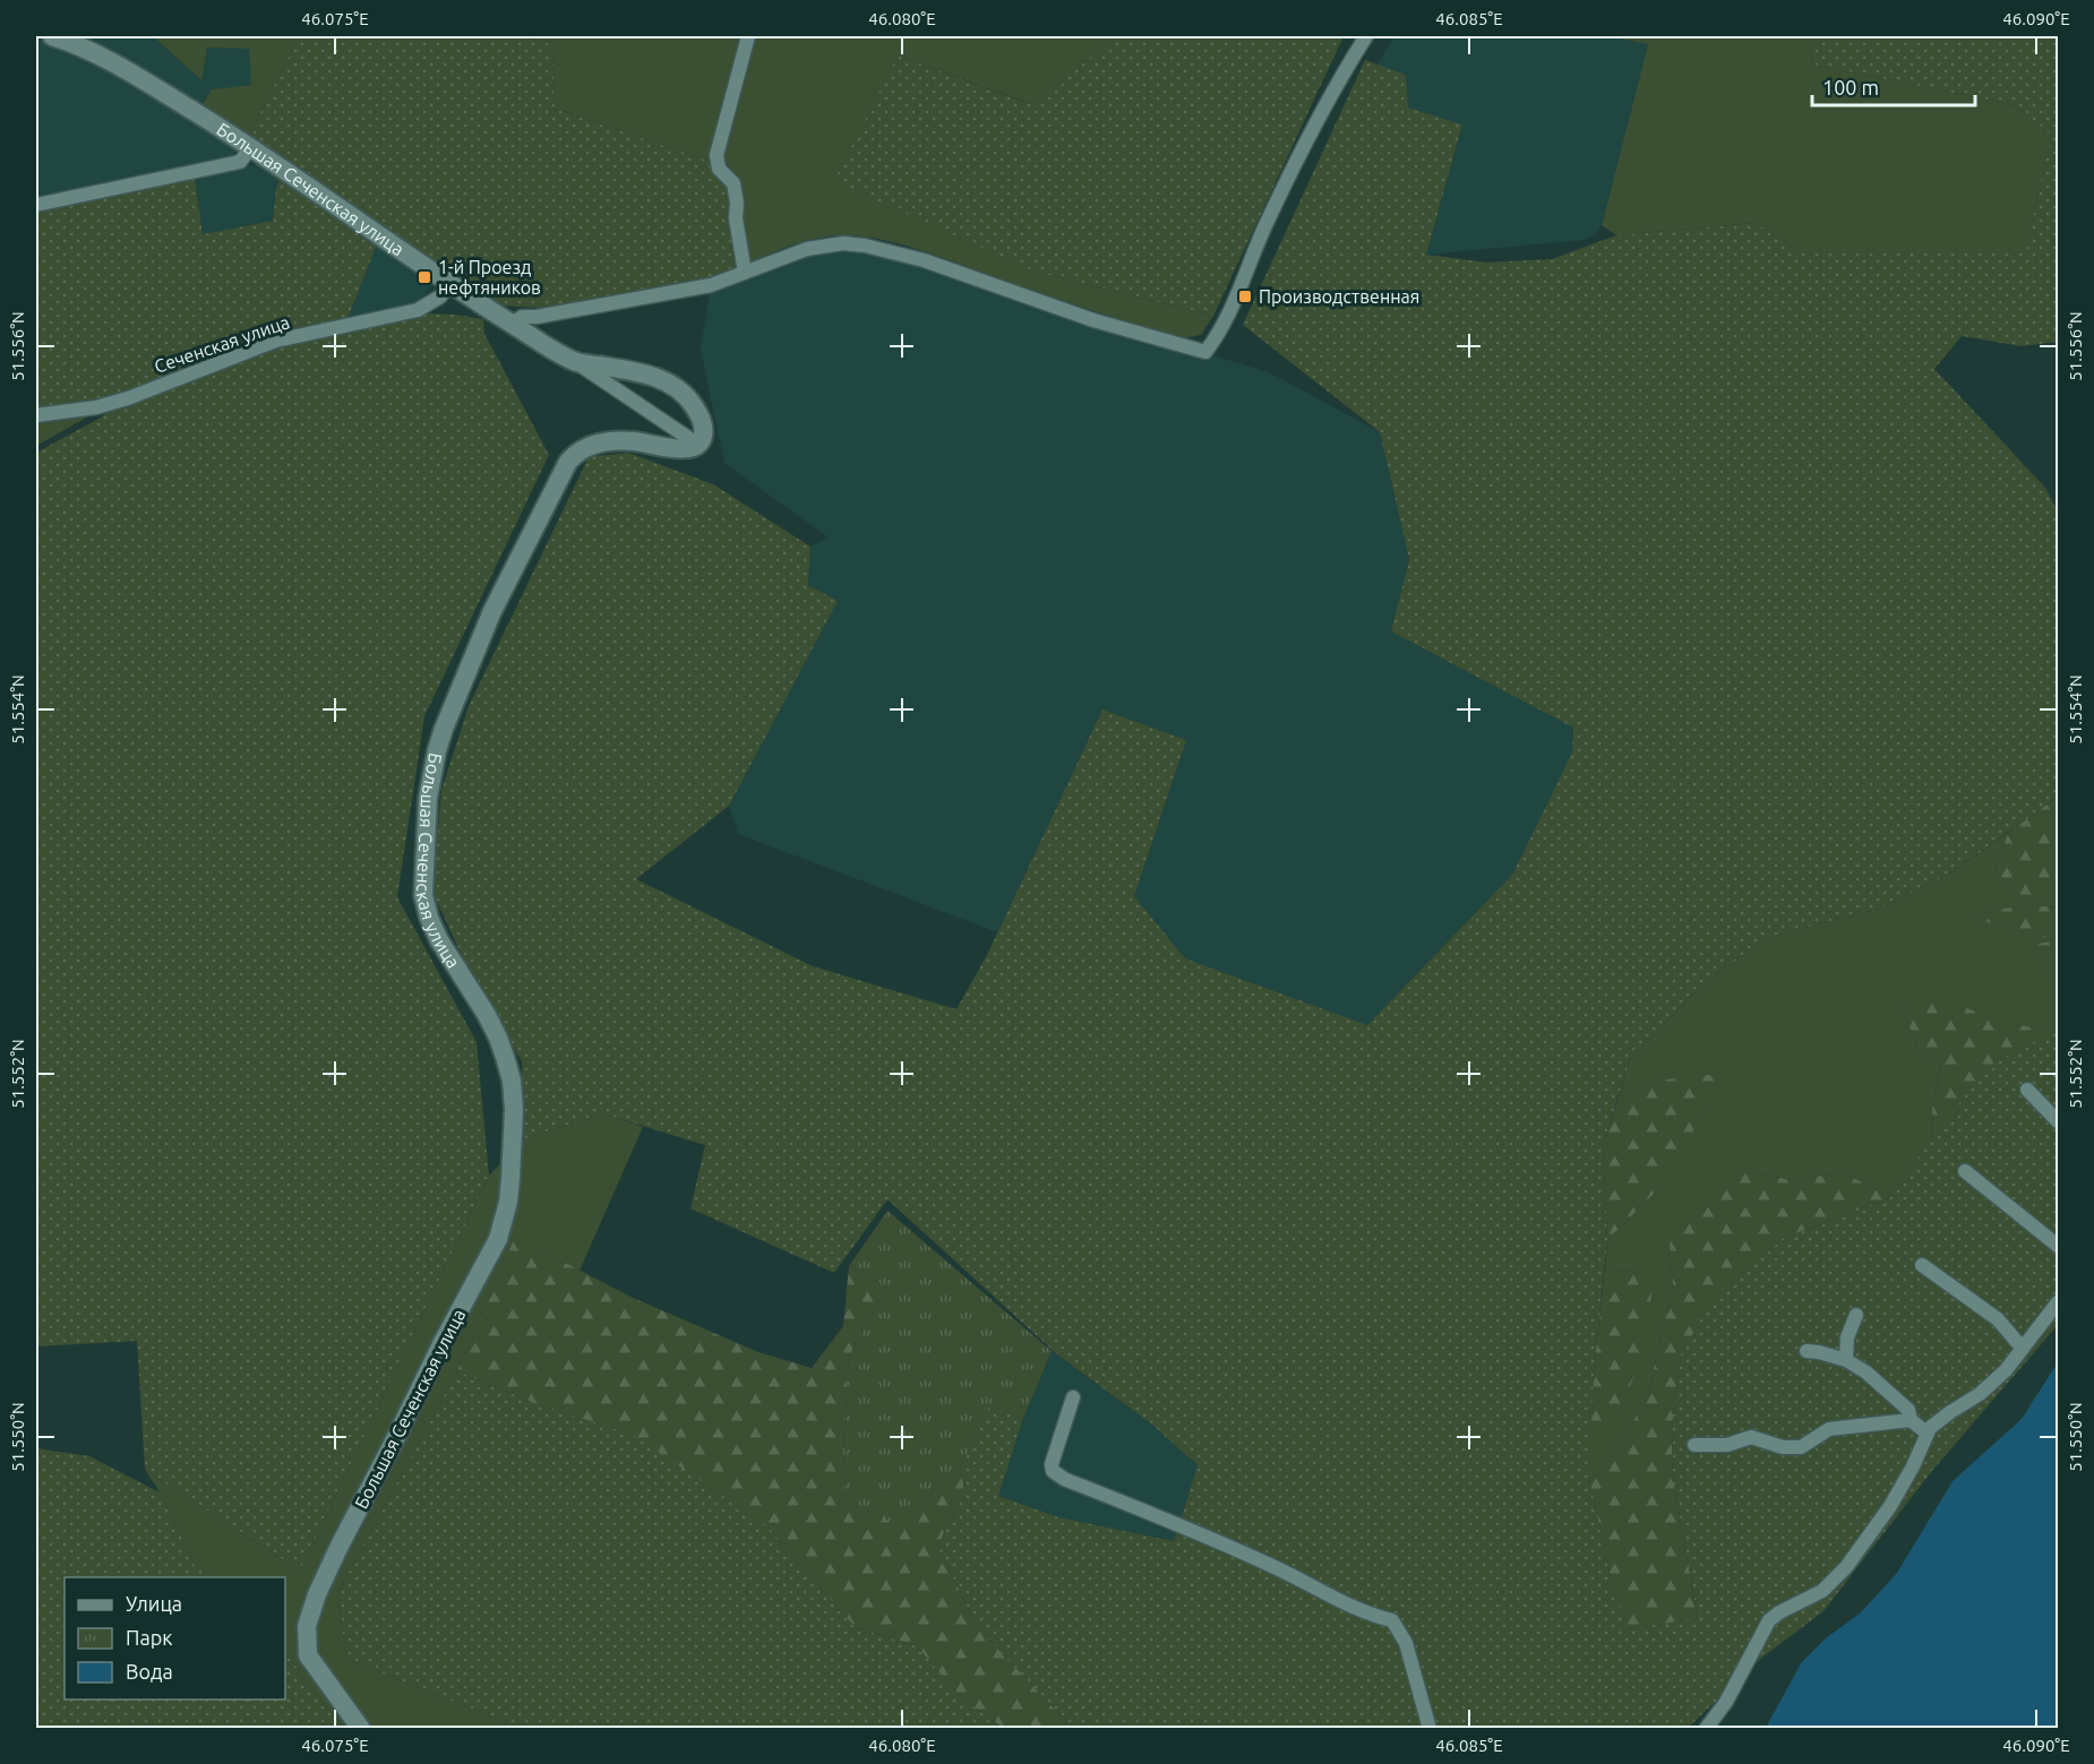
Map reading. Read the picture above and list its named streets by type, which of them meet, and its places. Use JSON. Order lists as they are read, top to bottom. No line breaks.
{"streets":{"street":["Большая Сеченская улица","Сеченская улица"]},"crossings":[["Большая Сеченская улица","Сеченская улица"]],"places":{"transit":["1-й Проезд нефтяников","Производственная"]},"legend":["Улица","Парк","Вода"],"scale_bar":"100 m","coordinates":["46.075°E","46.080°E","46.085°E","46.090°E","51.556°N","51.554°N","51.552°N","51.550°N"]}
